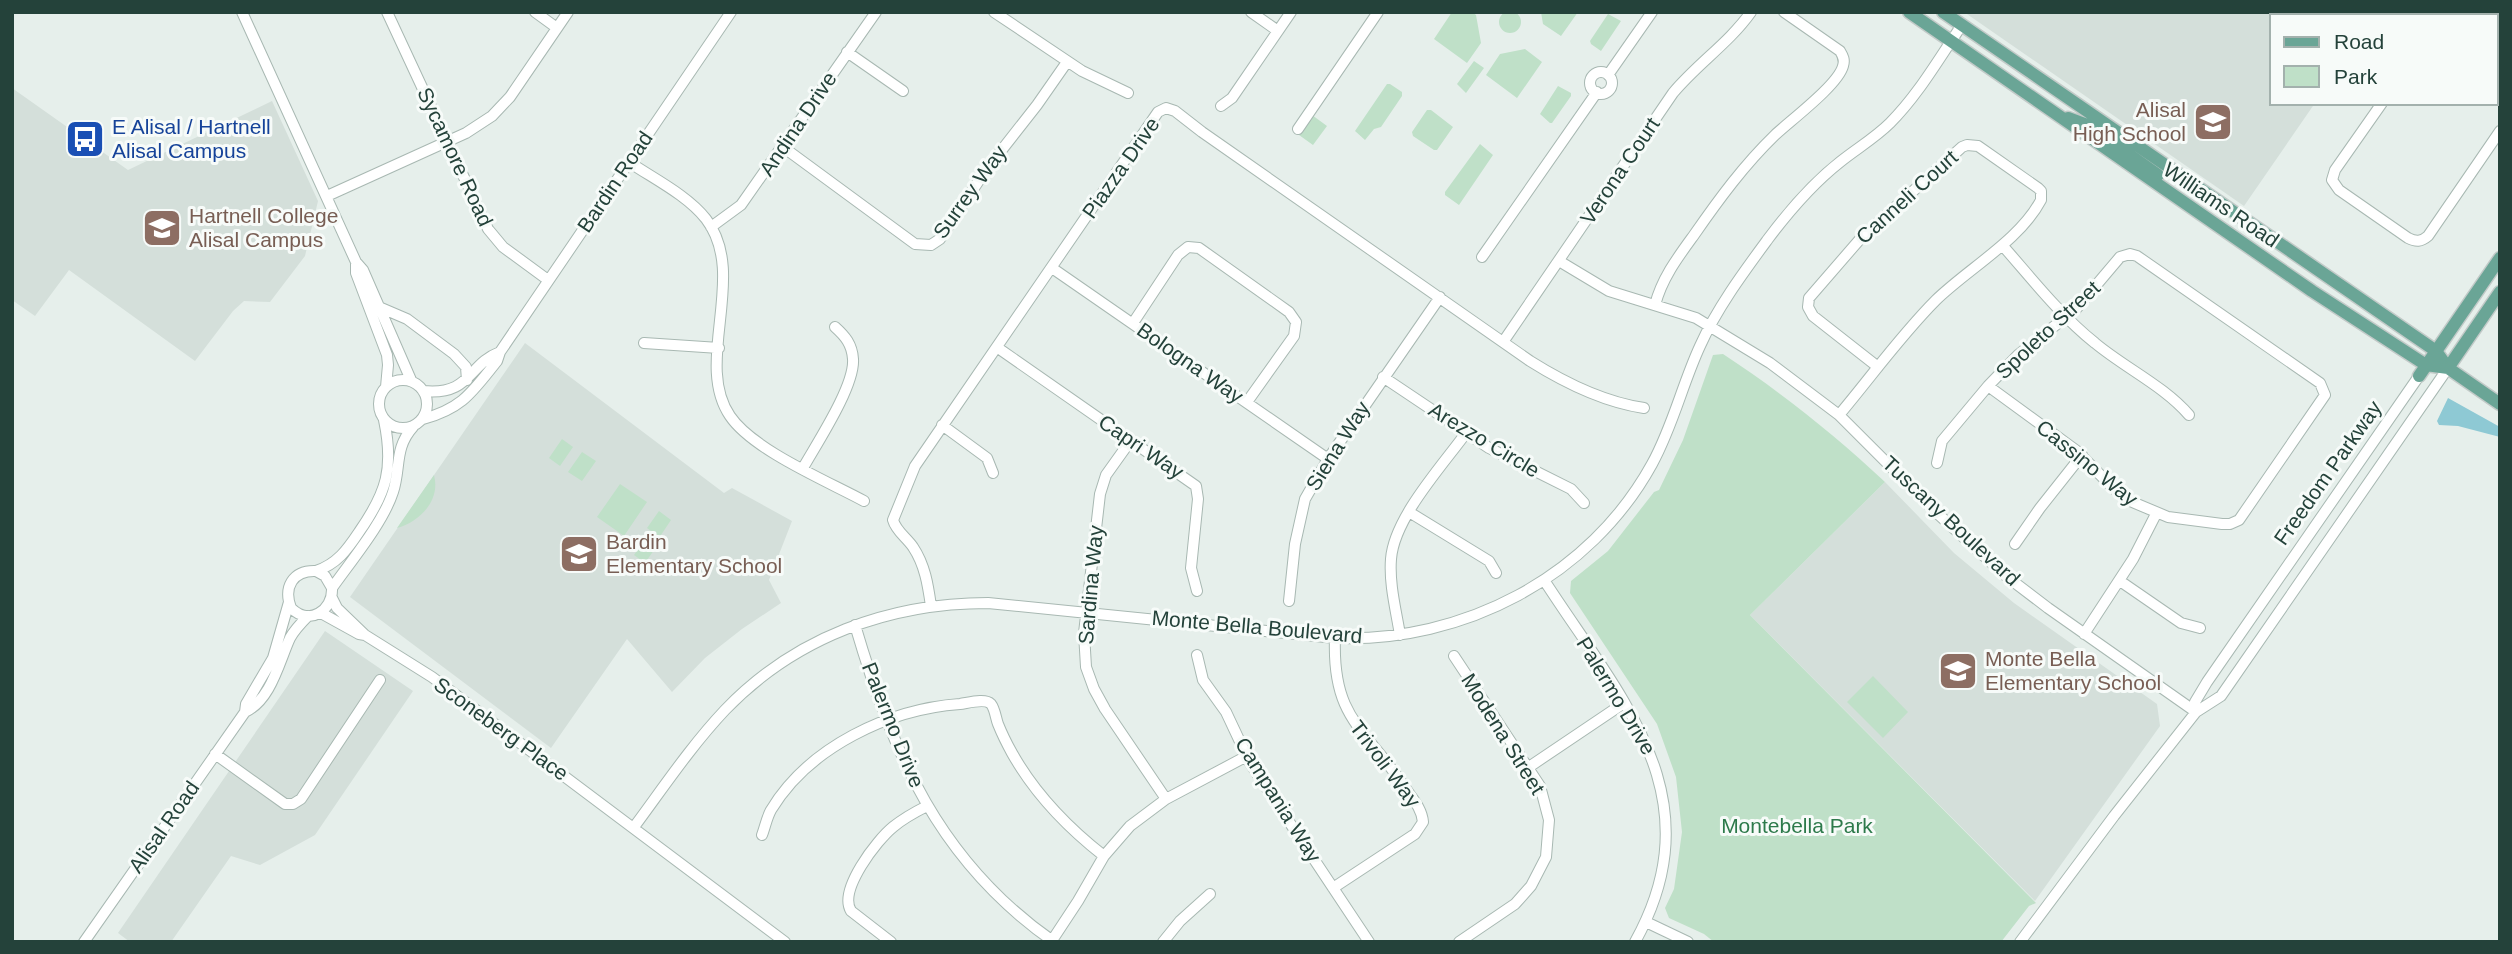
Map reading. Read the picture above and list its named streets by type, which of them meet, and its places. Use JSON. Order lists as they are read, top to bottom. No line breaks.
{"streets":{"main road":["Williams Road","Freedom Parkway"],"street":["Andina Drive","Sycamore Road","Piazza Drive","Verona Court","Bardin Road","Surrey Way","Canneli Court","Spoleto Street","Bologna Way","Arezzo Circle","Siena Way","Capri Way","Cassino Way","Tuscany Boulevard","Sardina Way","Monte Bella Boulevard","Palermo Drive","Sconeberg Place","Modena Street","Trivoli Way","Campania Way","Alisal Road"]},"crossings":[["Andina Drive","Surrey Way"],["Sycamore Road","Bardin Road"],["Piazza Drive","Verona Court"],["Piazza Drive","Bologna Way"],["Piazza Drive","Siena Way"],["Piazza Drive","Capri Way"],["Piazza Drive","Monte Bella Boulevard"],["Verona Court","Tuscany Boulevard"],["Bardin Road","Alisal Road"],["Canneli Court","Tuscany Boulevard"],["Williams Road","Freedom Parkway"],["Williams Road","Monte Bella Boulevard"],["Spoleto Street","Cassino Way"],["Bologna Way","Siena Way"],["Arezzo Circle","Siena Way"],["Capri Way","Sardina Way"],["Freedom Parkway","Tuscany Boulevard"],["Tuscany Boulevard","Monte Bella Boulevard"],["Sardina Way","Monte Bella Boulevard"],["Monte Bella Boulevard","Palermo Drive"],["Monte Bella Boulevard","Sconeberg Place"],["Monte Bella Boulevard","Trivoli Way"],["Sconeberg Place","Alisal Road"],["Trivoli Way","Campania Way"]],"parks":["Montebella Park"],"places":{"school or university":["Alisal High School","Hartnell College Alisal Campus","Bardin Elementary School","Monte Bella Elementary School"],"bus stop":["E Alisal / Hartnell Alisal Campus"]},"legend":["Road","Park"]}
